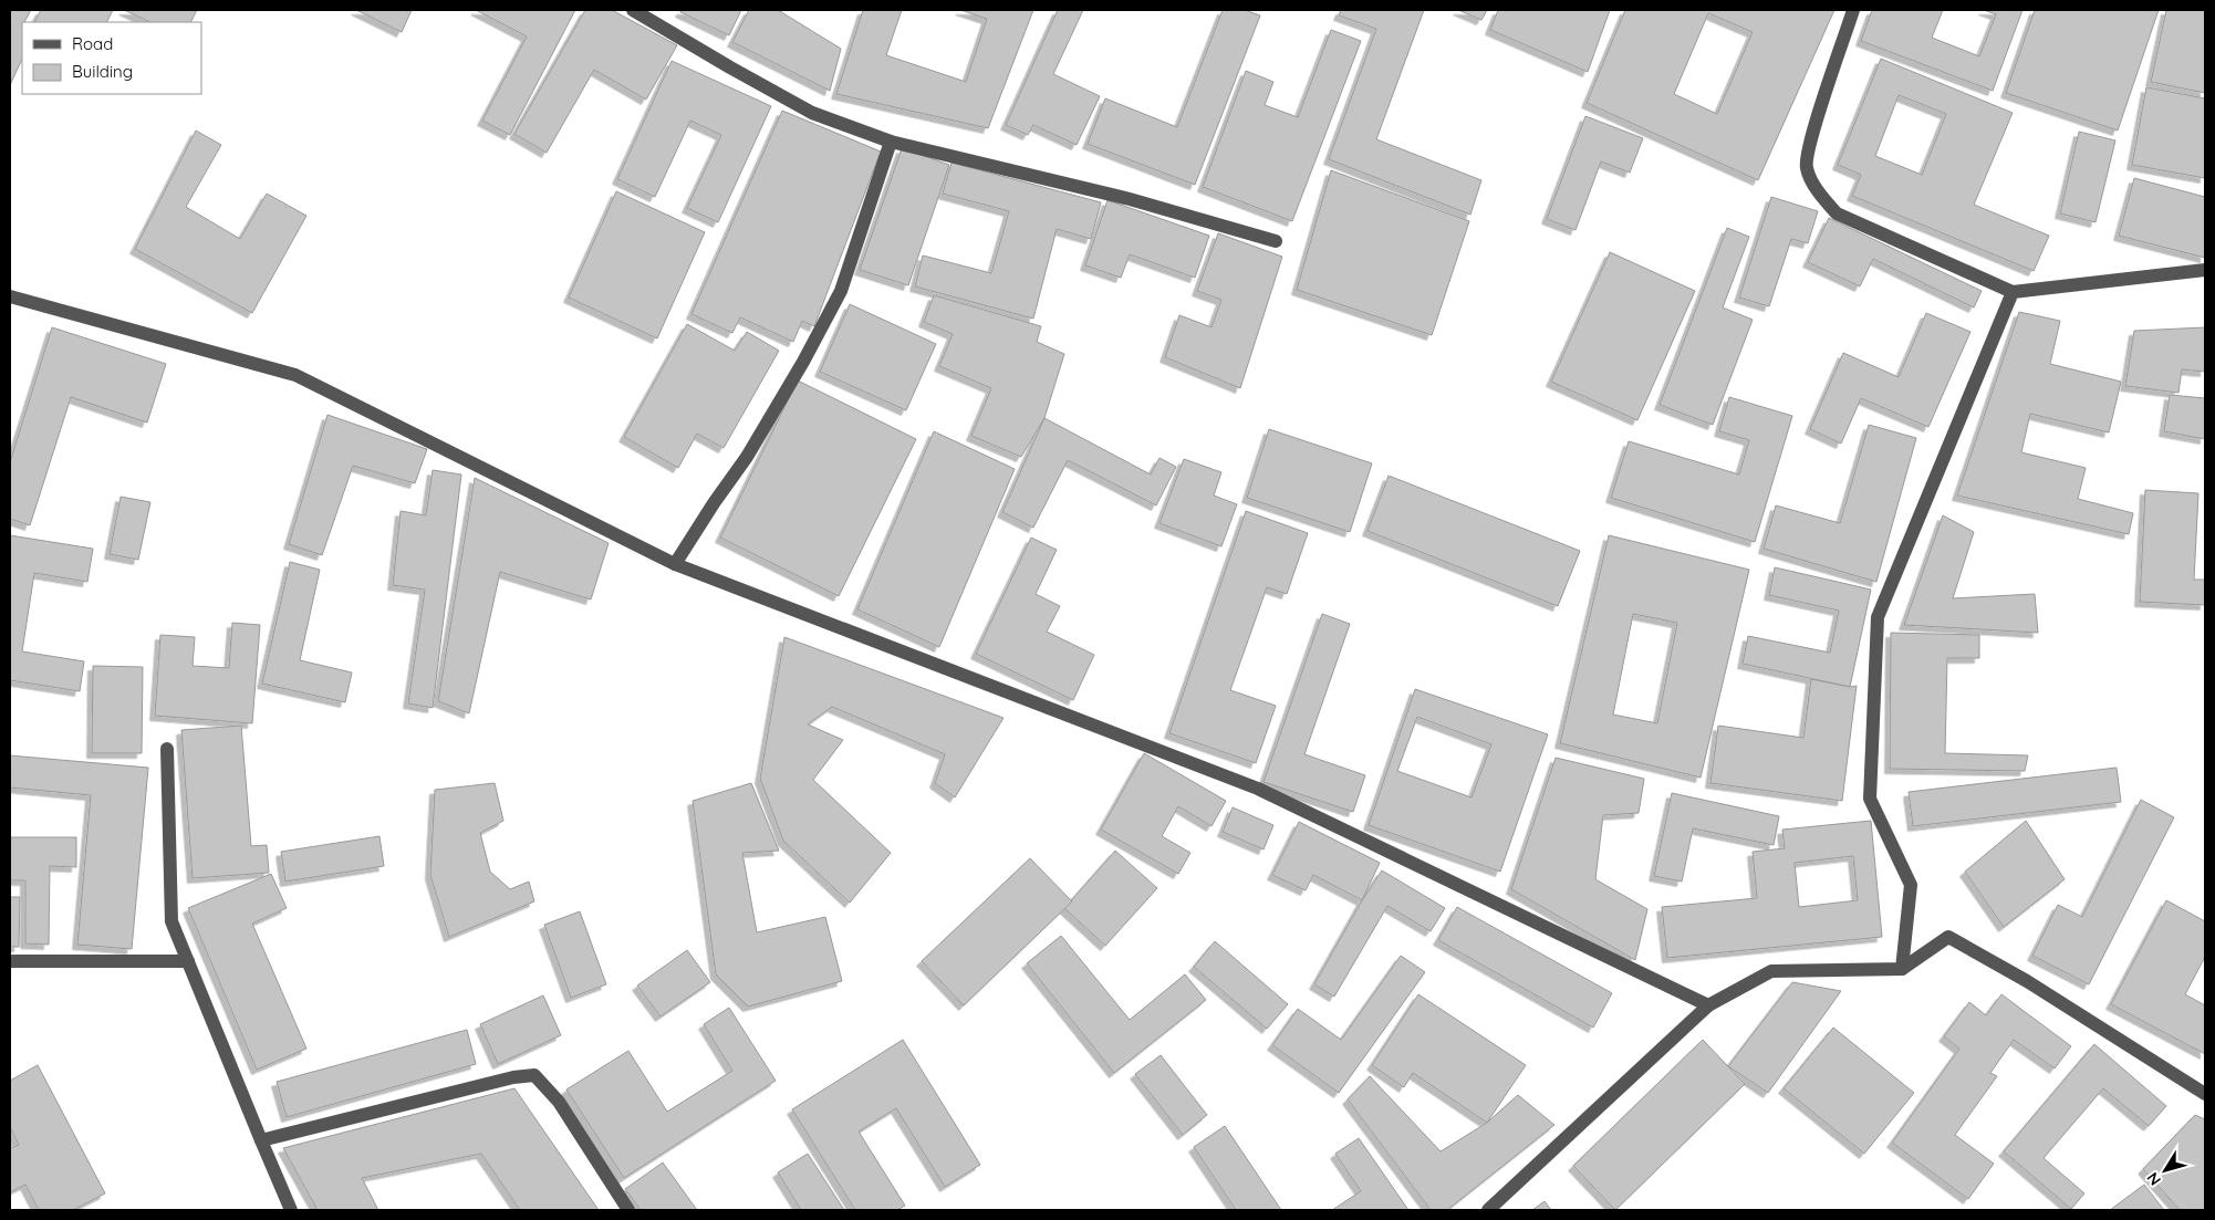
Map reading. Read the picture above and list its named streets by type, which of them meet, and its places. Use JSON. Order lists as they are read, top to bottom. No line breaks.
{"legend":["Road","Building"],"north":"bottom left"}
